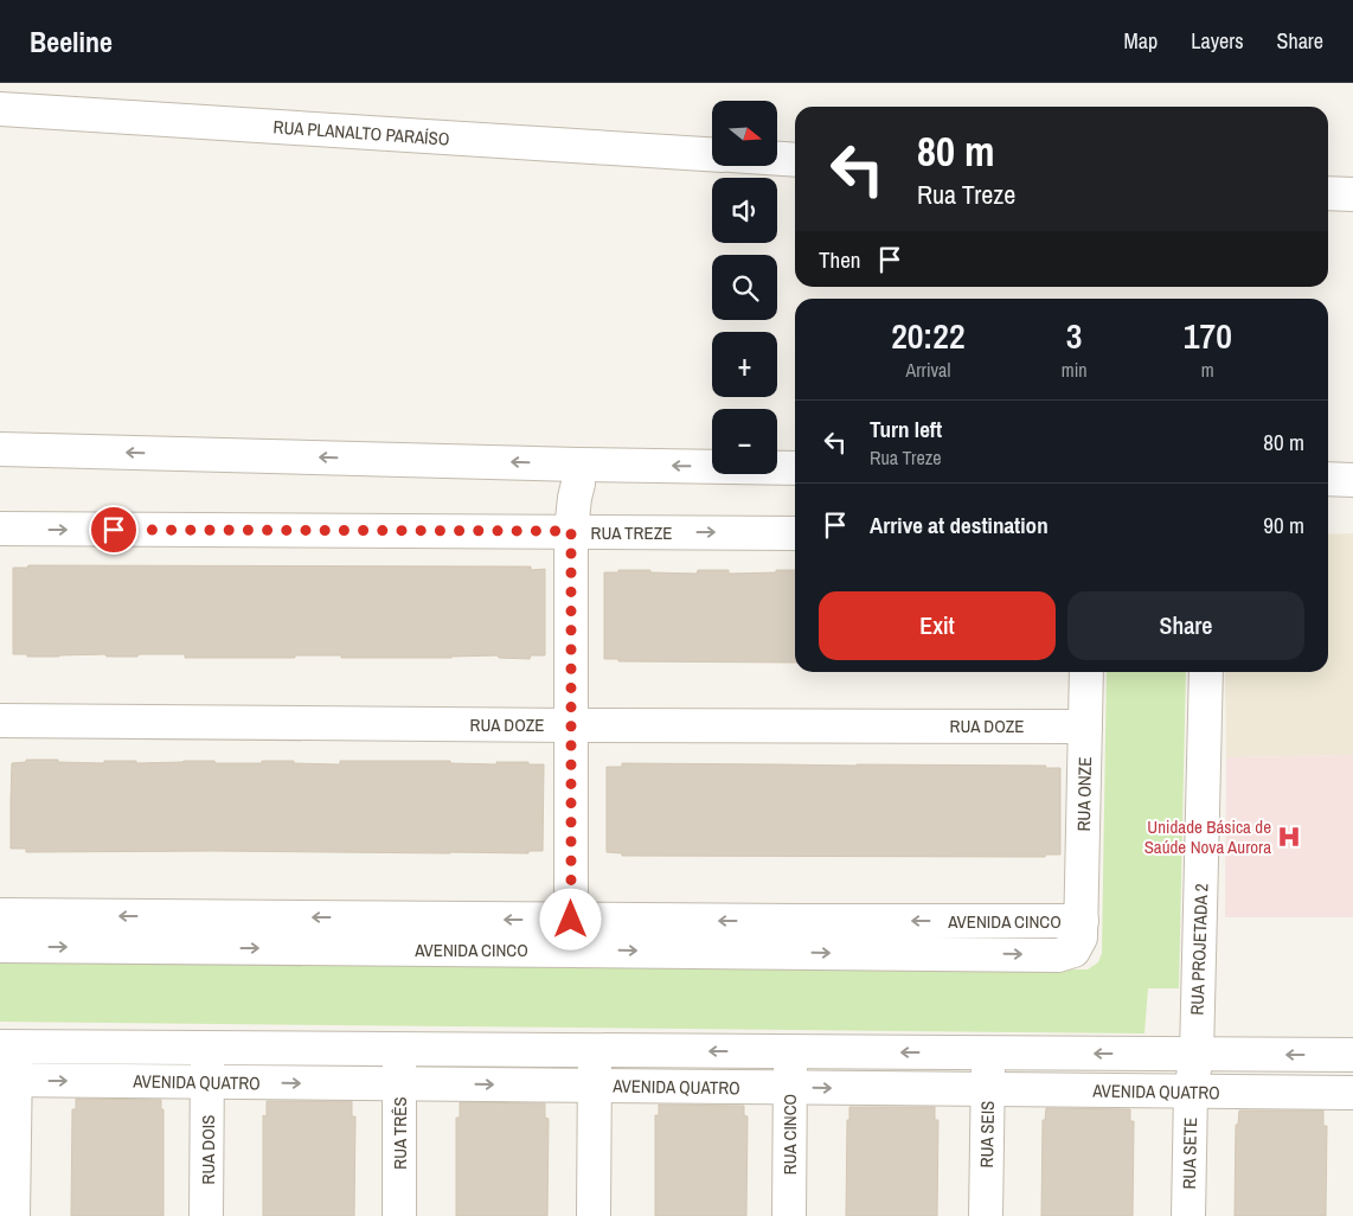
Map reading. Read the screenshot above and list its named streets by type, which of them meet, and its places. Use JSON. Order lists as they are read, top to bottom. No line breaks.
{"streets":{"street":["RUA PLANALTO PARAÍSO","RUA TREZE","RUA DOZE","RUA ONZE","AVENIDA CINCO","RUA PROJETADA 2","AVENIDA QUATRO","RUA TRÊS","RUA CINCO","RUA SEIS","RUA DOIS","RUA SETE"]},"crossings":[["RUA DOZE","RUA ONZE"],["RUA ONZE","AVENIDA CINCO"],["RUA PROJETADA 2","AVENIDA QUATRO"],["RUA PROJETADA 2","RUA SETE"],["AVENIDA QUATRO","RUA TRÊS"],["AVENIDA QUATRO","RUA CINCO"],["AVENIDA QUATRO","RUA SEIS"],["AVENIDA QUATRO","RUA DOIS"],["AVENIDA QUATRO","RUA SETE"]],"places":{"hospital":["Unidade Básica de Saúde Nova Aurora"]},"north":"right","page":{"header":"Beeline","nav":["Map","Layers","Share"],"map_buttons":["+","−"],"turn":["80 m","Rua Treze"],"then":"Then","eta":["20:22","Arrival","3","min","170","m"],"list":[{"name":"Turn left","note":"Rua Treze","value":"80 m"},{"name":"Arrive at destination","value":"90 m"}],"buttons":["Exit","Share"]}}
